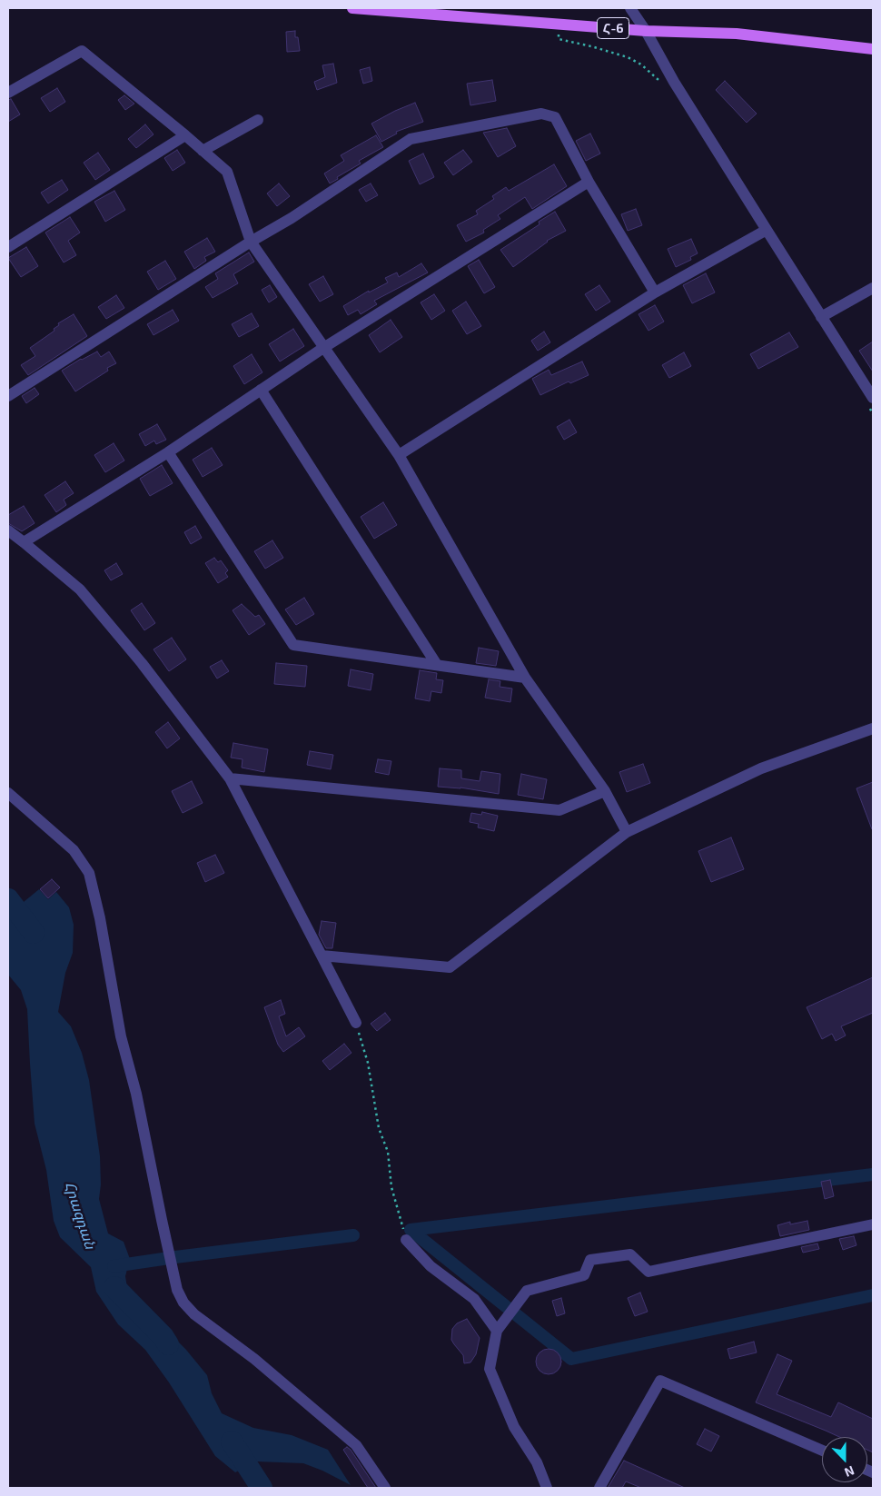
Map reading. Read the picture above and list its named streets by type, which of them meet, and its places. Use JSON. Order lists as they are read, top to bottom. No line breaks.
{"streets":{"main road":["Հ-6"]},"water":["Հրազդան"],"north":"bottom"}
